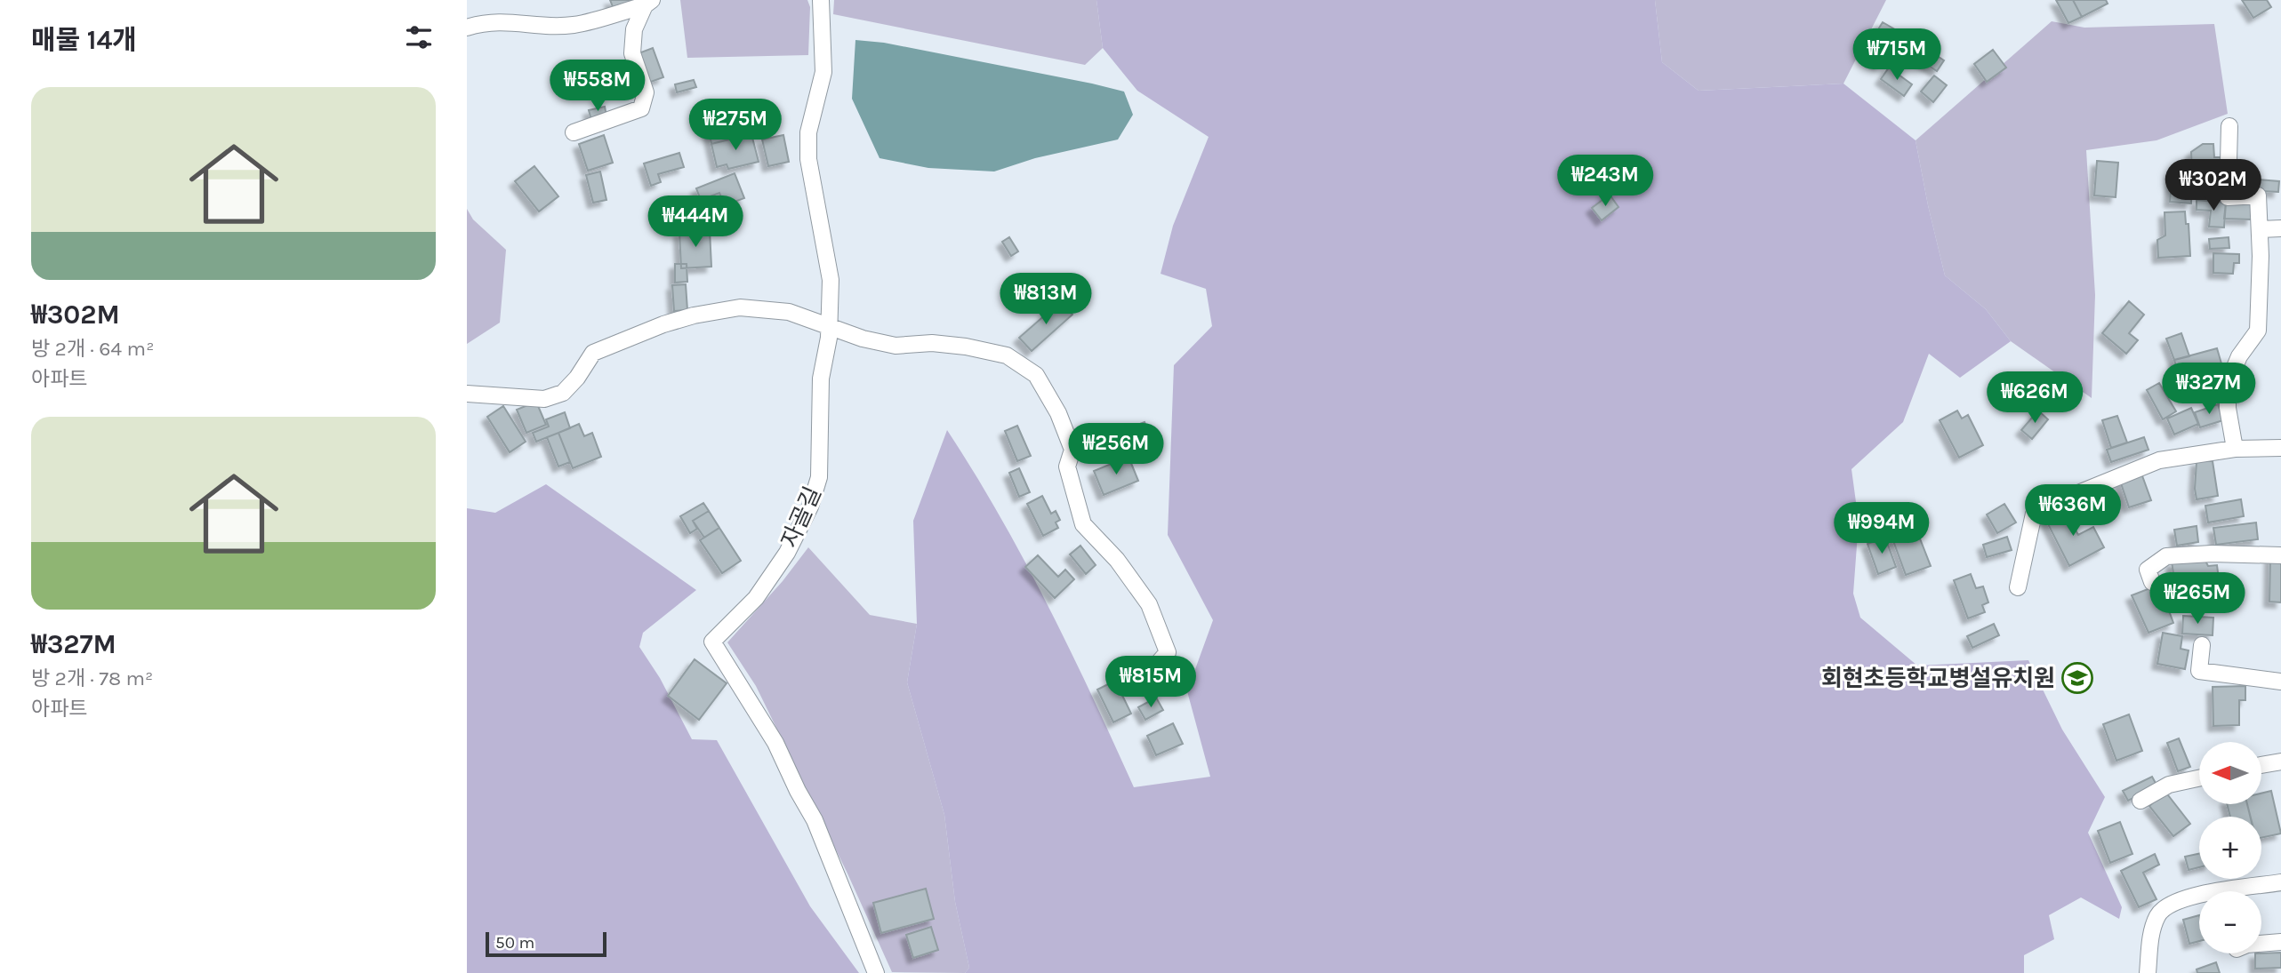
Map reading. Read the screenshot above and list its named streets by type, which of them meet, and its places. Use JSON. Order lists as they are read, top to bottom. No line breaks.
{"streets":{"street":["자골길"]},"places":{"school or university":["회현초등학교병설유치원"]},"scale_bar":"50 m","north":"left","page":{"heading":"매물 14개","price":["₩715M","₩558M","₩275M","₩243M","₩302M","₩444M","₩813M","₩327M","₩626M","₩256M","₩636M","₩994M","₩265M","₩815M"],"list":[{"name":"₩302M","note":"방 2개 · 64 m² · 아파트"},{"name":"₩327M","note":"방 2개 · 78 m² · 아파트"}],"map_buttons":["+","−"],"scale":"50 m"}}
